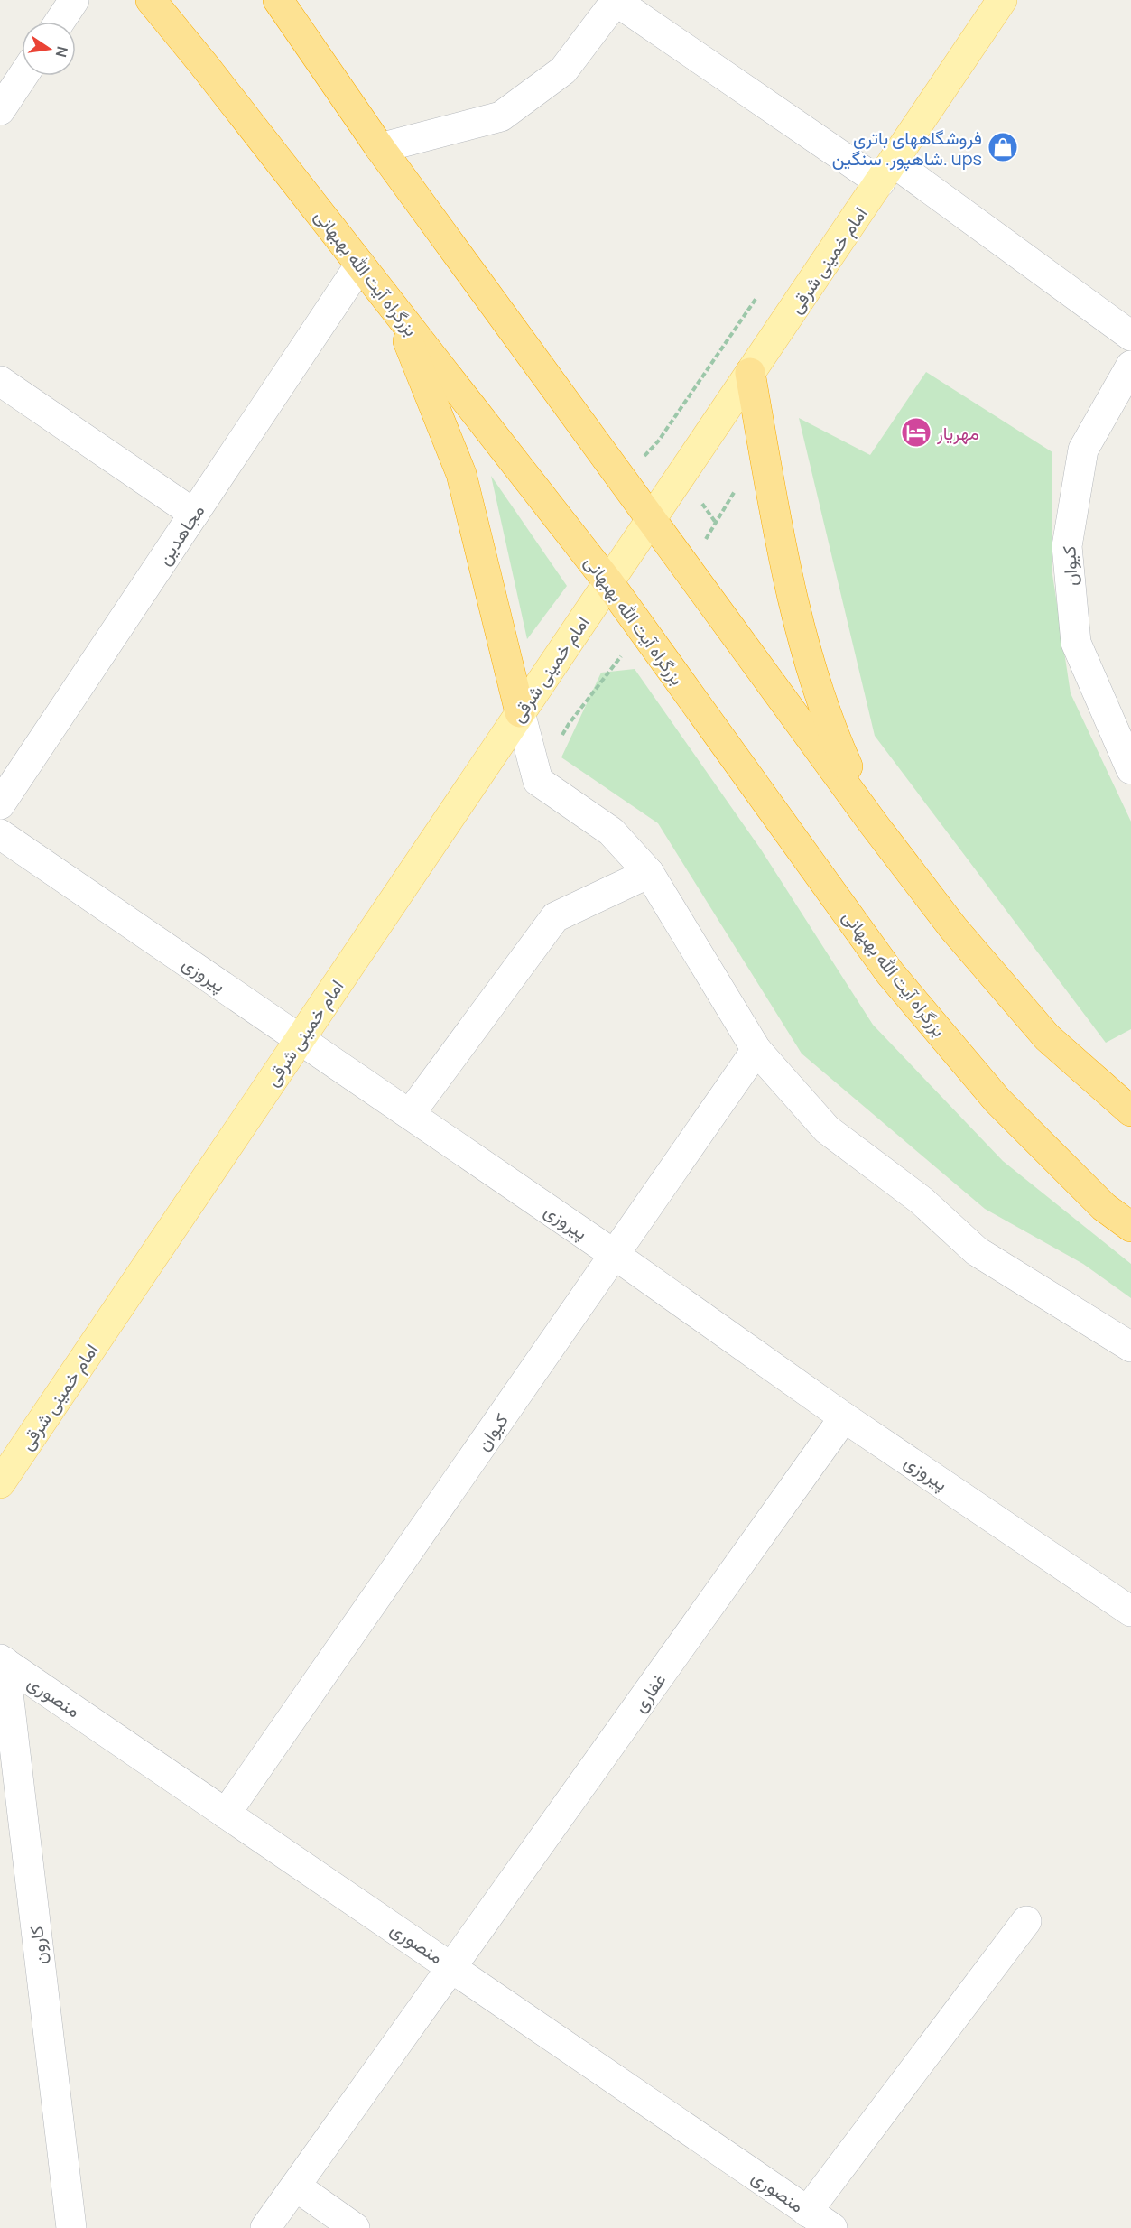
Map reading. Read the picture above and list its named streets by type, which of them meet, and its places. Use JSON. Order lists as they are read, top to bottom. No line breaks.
{"streets":{"highway":["بزرگراه آیت الله بهبهانی"],"main road":["امام خمینی شرقی"],"street":["مجاهدین","کیوان","پیروزی","غفاری","منصوری","کارون"]},"crossings":[["امام خمینی شرقی","بزرگراه آیت الله بهبهانی"],["امام خمینی شرقی","پیروزی"],["بزرگراه آیت الله بهبهانی","مجاهدین"],["کیوان","پیروزی"],["کیوان","منصوری"],["پیروزی","غفاری"],["غفاری","منصوری"],["منصوری","کارون"]],"places":{"shop":["فروشگاههای باتری شاهپور. سنگین. ups"],"hotel":["مهریار"]},"north":"right"}
